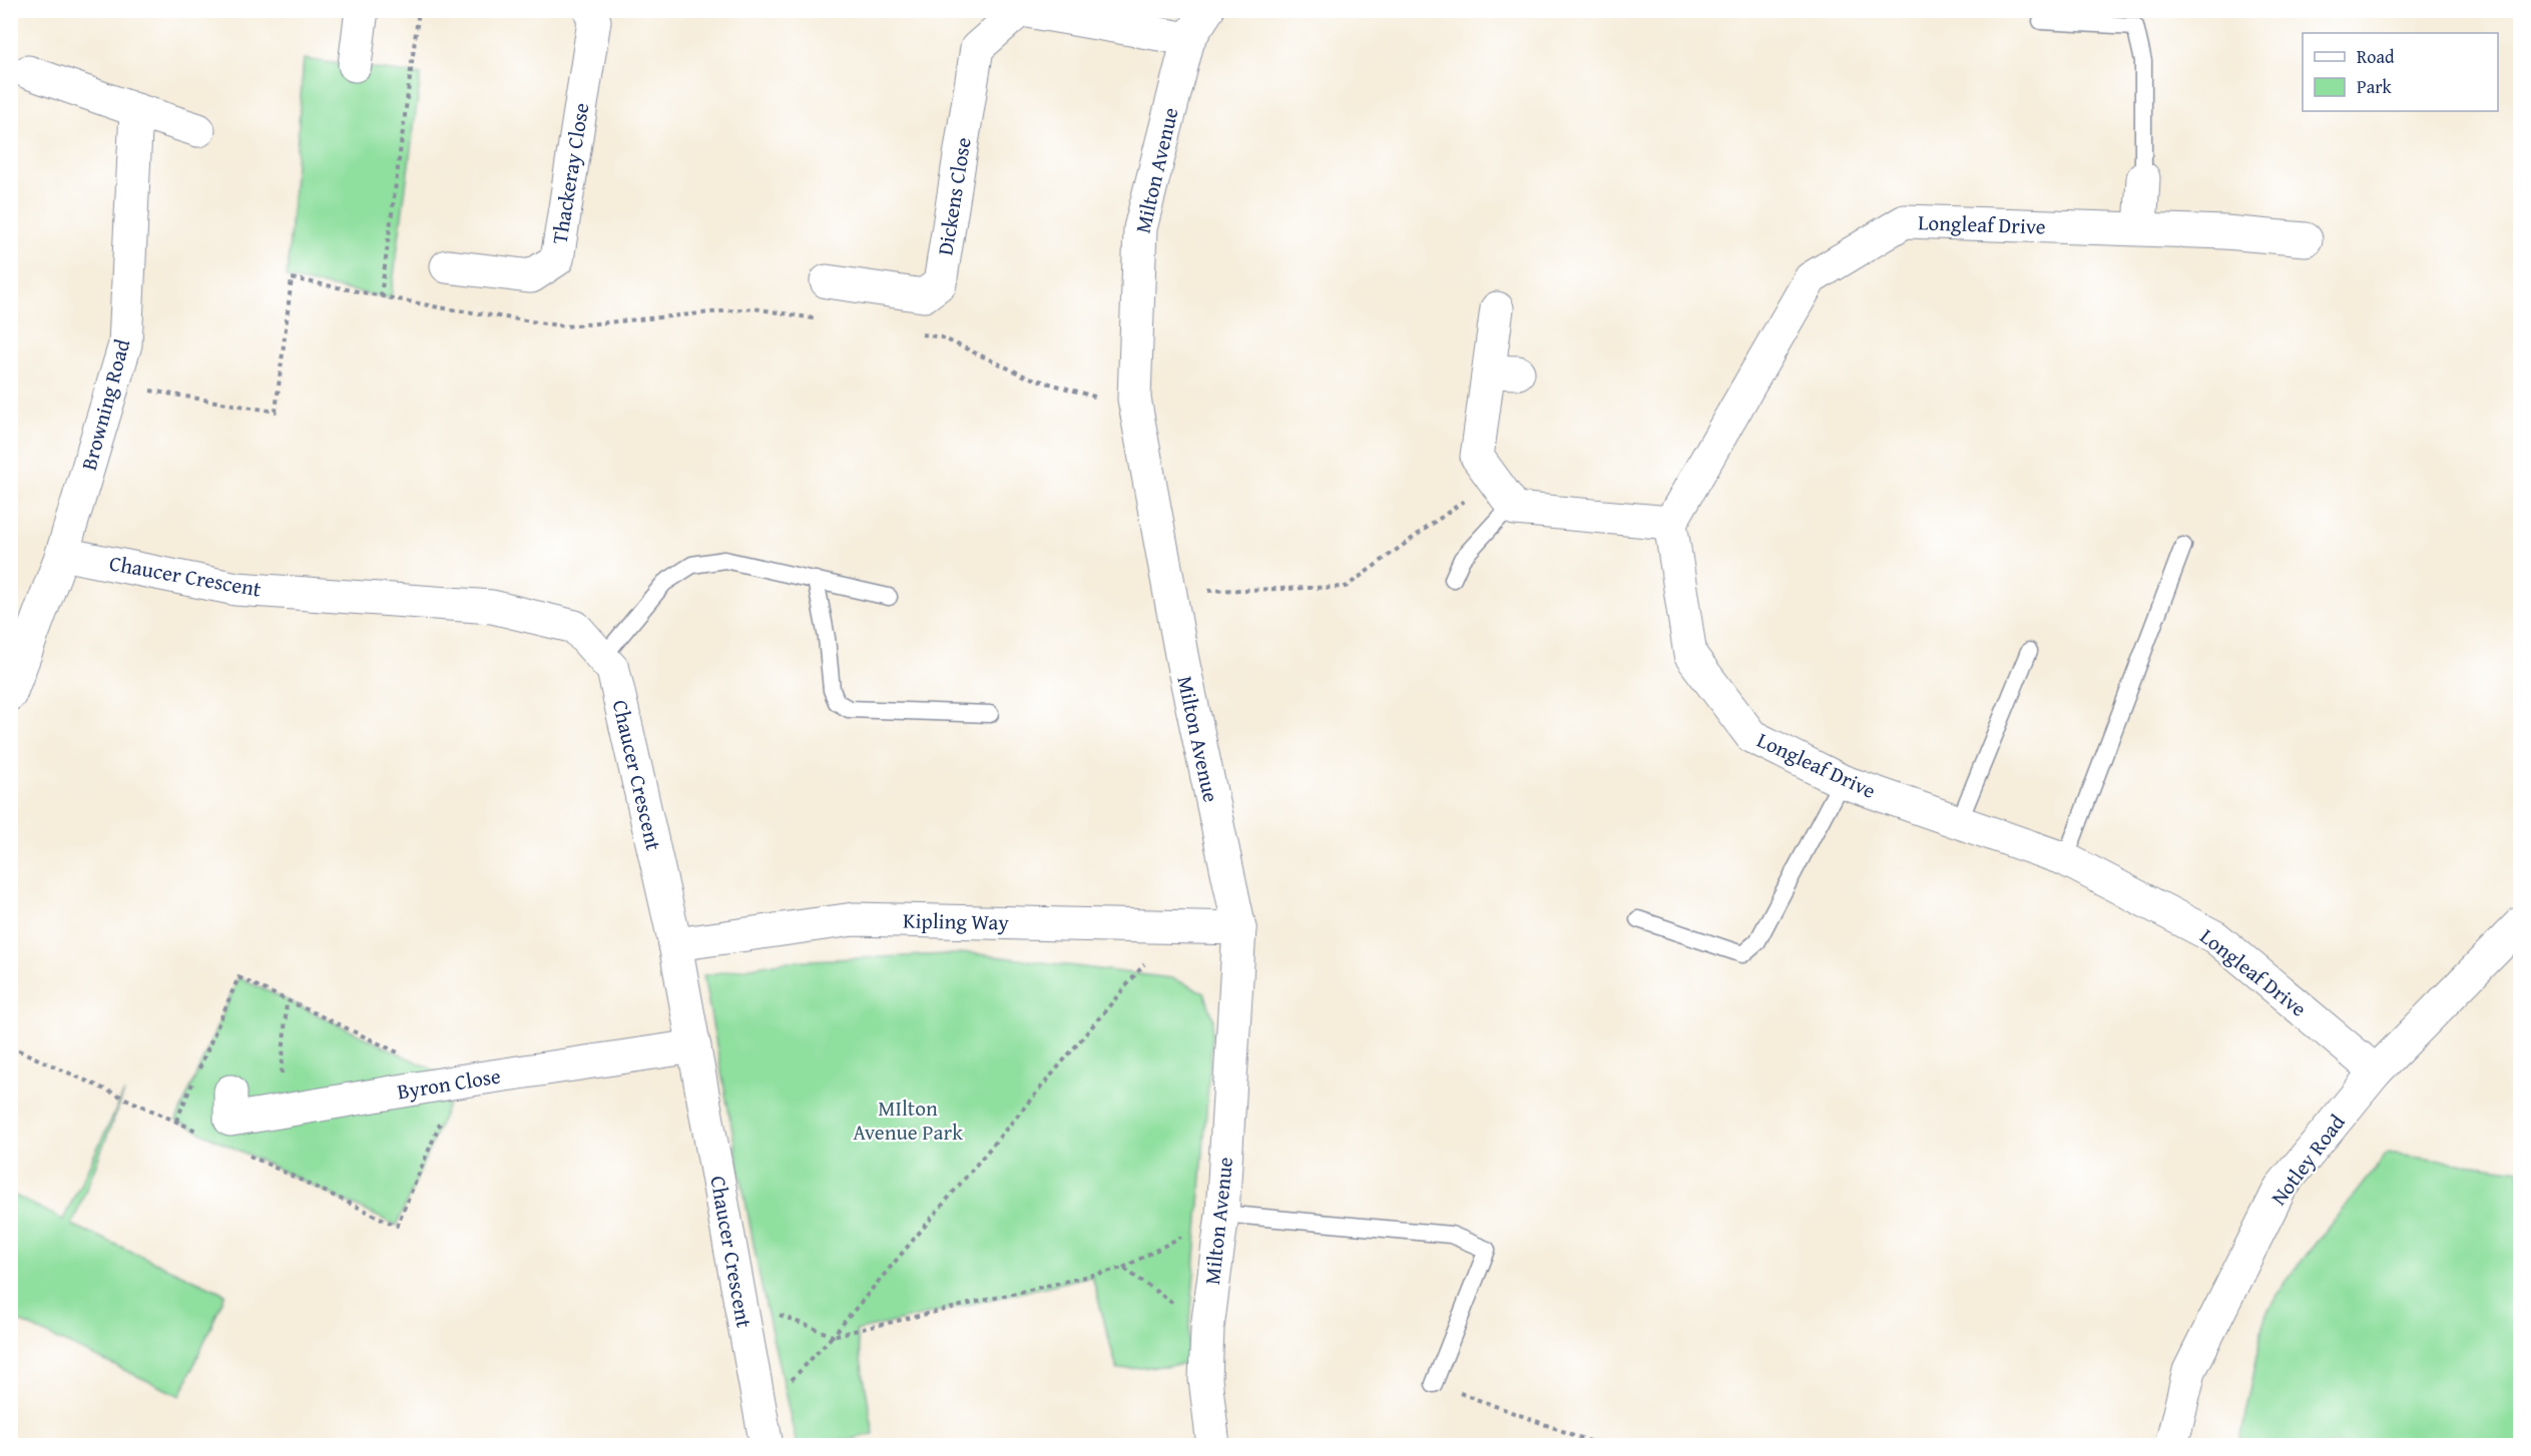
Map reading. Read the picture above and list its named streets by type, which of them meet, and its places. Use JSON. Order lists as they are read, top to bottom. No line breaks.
{"streets":{"street":["Milton Avenue","Thackeray Close","Dickens Close","Longleaf Drive","Browning Road","Chaucer Crescent","Kipling Way","Byron Close","Notley Road"]},"crossings":[["Milton Avenue","Dickens Close"],["Milton Avenue","Kipling Way"],["Longleaf Drive","Notley Road"],["Browning Road","Chaucer Crescent"],["Chaucer Crescent","Kipling Way"],["Chaucer Crescent","Byron Close"]],"parks":["MIlton Avenue Park"],"legend":["Road","Park"]}
